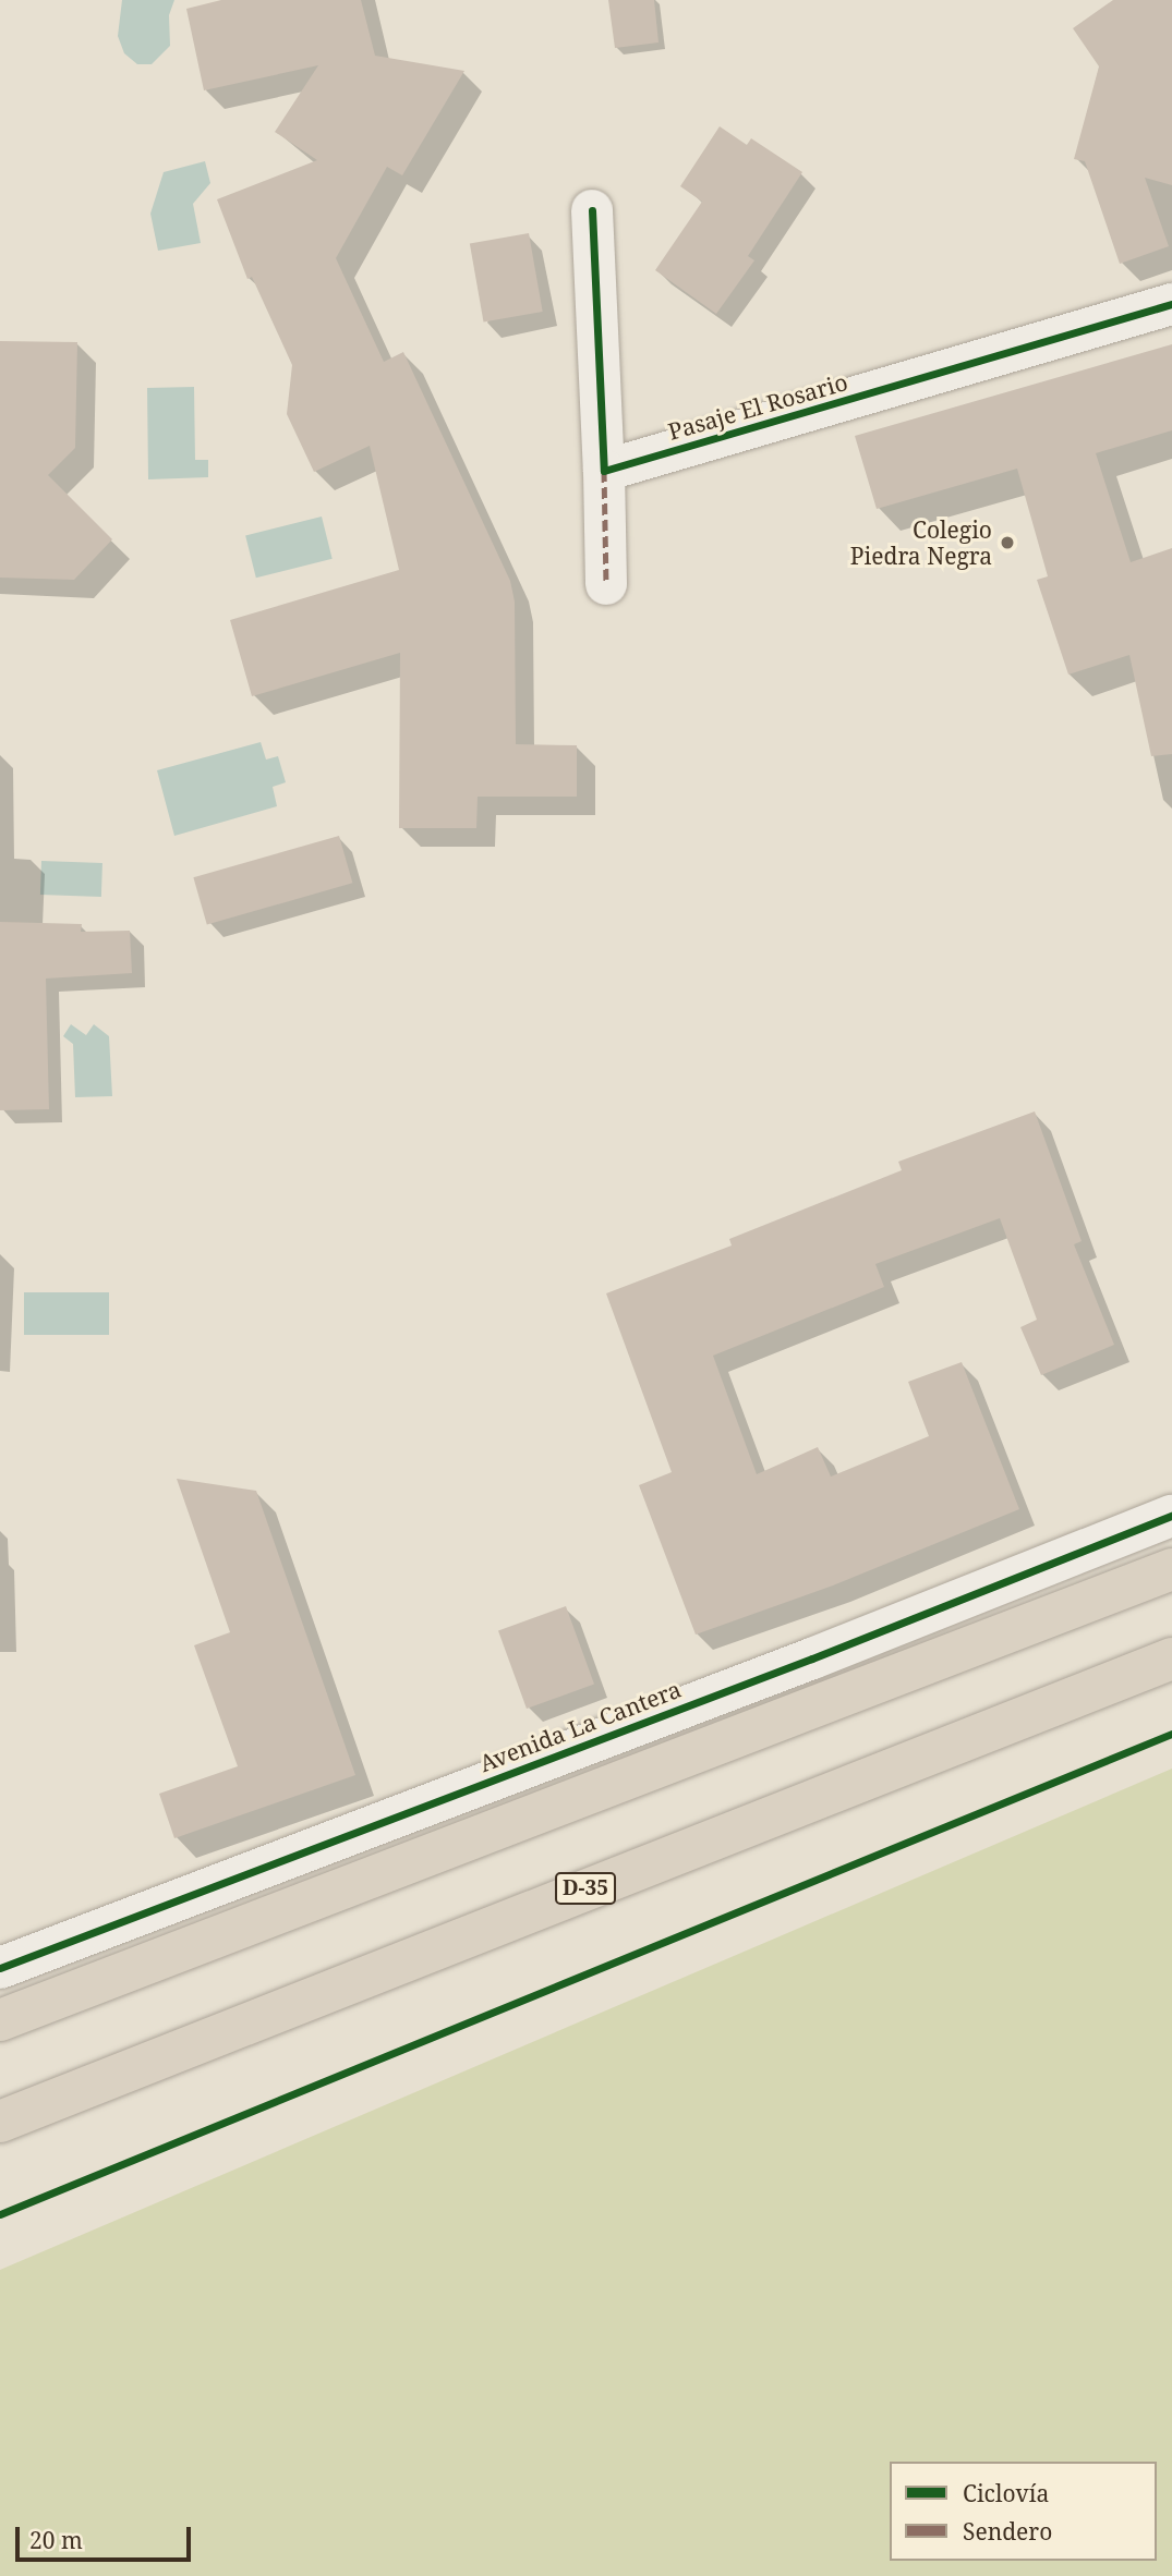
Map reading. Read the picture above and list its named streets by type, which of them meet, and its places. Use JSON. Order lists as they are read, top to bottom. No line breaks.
{"streets":{"highway":["D-35"],"street":["Pasaje El Rosario","Avenida La Cantera"]},"places":["Colegio Piedra Negra"],"legend":["Ciclovía","Sendero"],"scale_bar":"20 m"}
